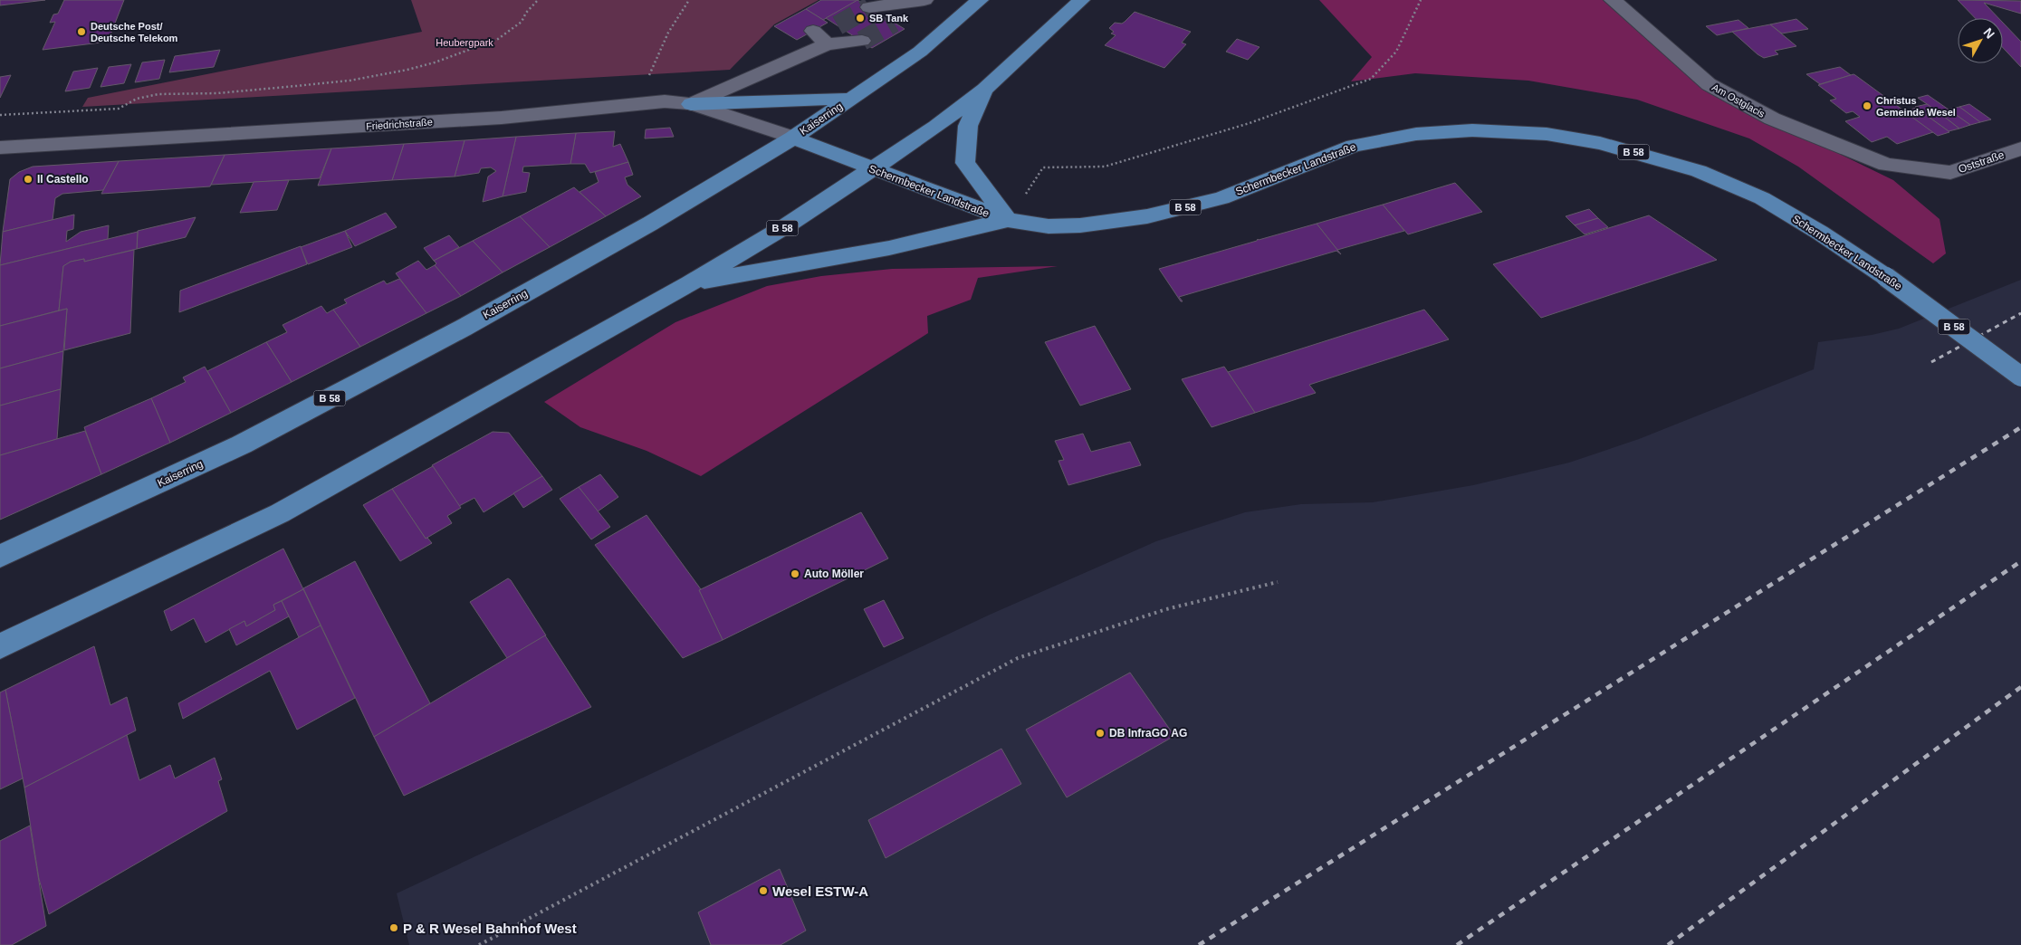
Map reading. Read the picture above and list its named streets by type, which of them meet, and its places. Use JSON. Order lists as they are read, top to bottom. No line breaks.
{"streets":{"main road":["Kaiserring","B 58","Schermbecker Landstraße"],"street":["Am Ostglacis","Friedrichstraße","Oststraße"]},"crossings":[["Am Ostglacis","Oststraße"],["Kaiserring","Friedrichstraße"],["Kaiserring","Schermbecker Landstraße"],["Friedrichstraße","Schermbecker Landstraße"],["B 58","Schermbecker Landstraße"]],"parks":["Heubergpark"],"places":["SB Tank","Deutsche Post/ Deutsche Telekom","Christus Gemeinde Wesel","Il Castello","Auto Möller","DB InfraGO AG","Wesel ESTW-A","P & R Wesel Bahnhof West"],"north":"top right"}
